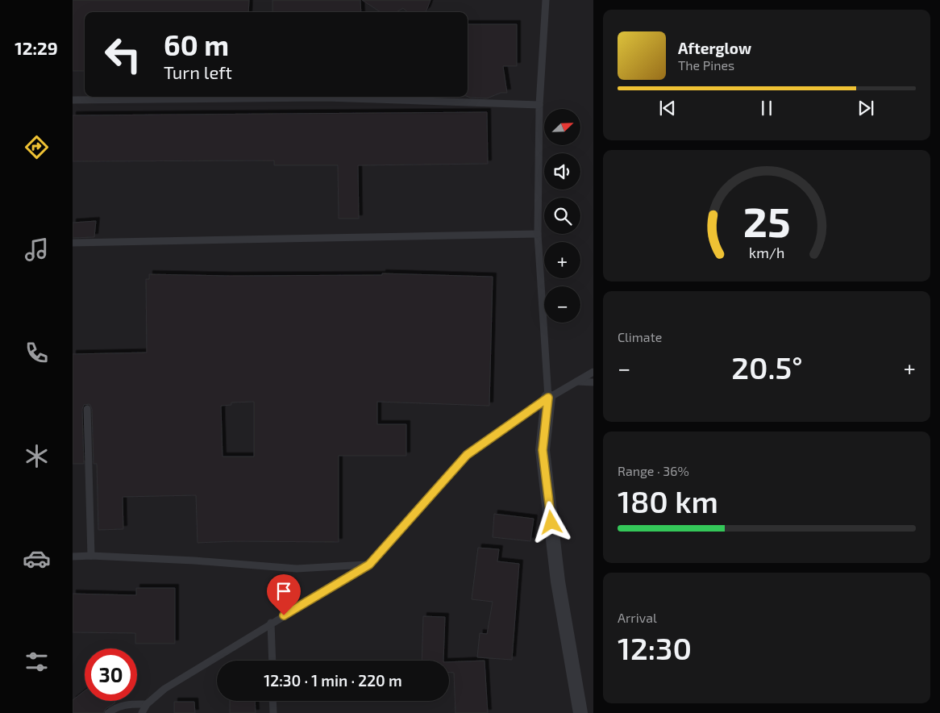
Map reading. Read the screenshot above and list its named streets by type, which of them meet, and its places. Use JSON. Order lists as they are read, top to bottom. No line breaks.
{"north":"top right","page":{"tabs":"12:29","turn":["60 m","Turn left"],"song":["Afterglow","The Pines"],"map_buttons":["+","−"],"tile":["Climate",["Range · 36%","180 km"],["Arrival","12:30"]],"heat":["−","20.5°","+"],"limit":"30","trip":"12:30 · 1 min · 220 m","gauge":["25","km/h"]}}
